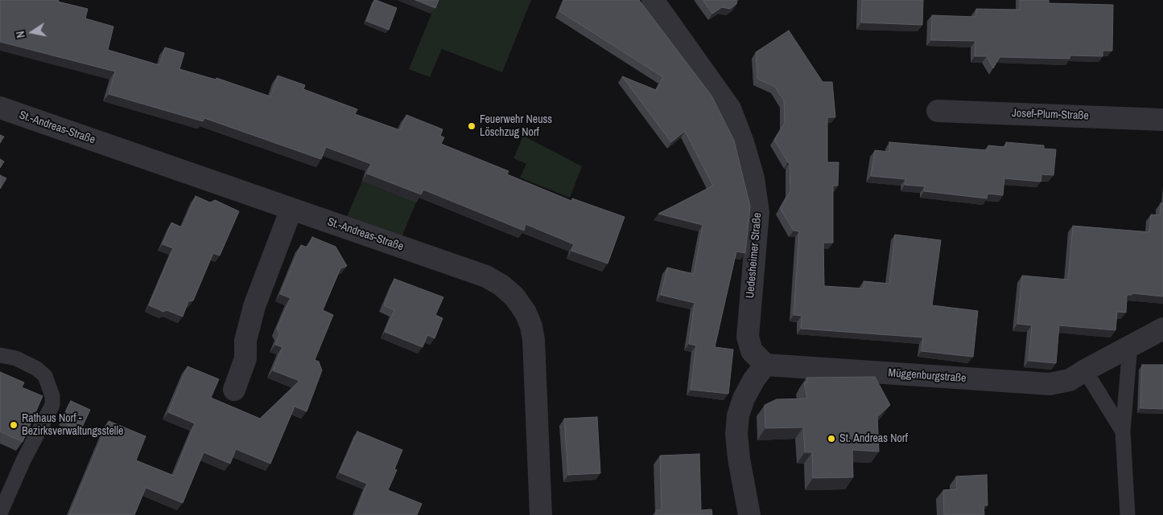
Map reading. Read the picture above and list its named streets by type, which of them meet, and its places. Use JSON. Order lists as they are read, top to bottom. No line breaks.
{"streets":{"street":["Josef-Plum-Straße","St.-Andreas-Straße","Uedesheimer Straße","Müggenburgstraße"]},"crossings":[["Uedesheimer Straße","Müggenburgstraße"]],"places":["Feuerwehr Neuss Löschzug Norf","Rathaus Norf - Bezirksverwaltungsstelle","St. Andreas Norf"],"north":"left"}
